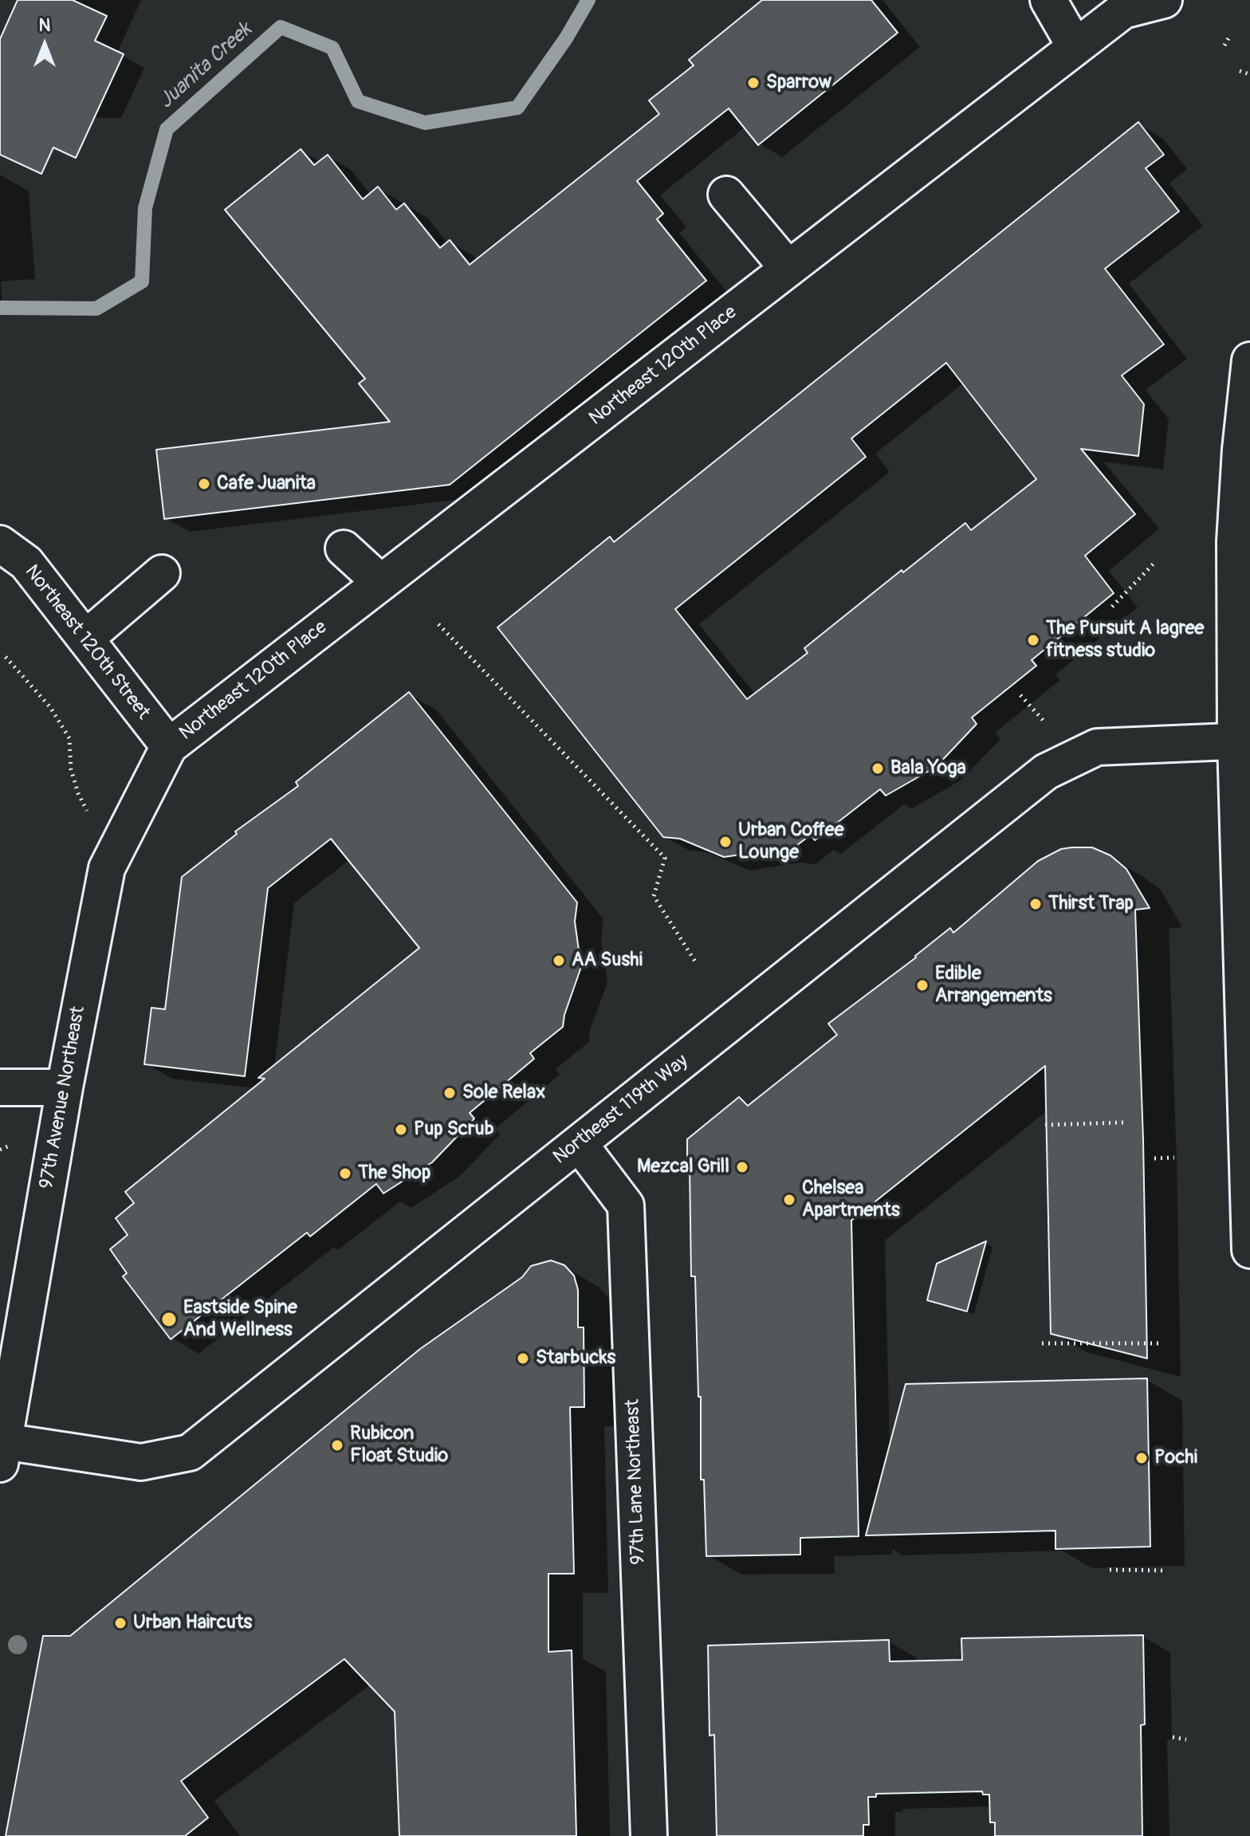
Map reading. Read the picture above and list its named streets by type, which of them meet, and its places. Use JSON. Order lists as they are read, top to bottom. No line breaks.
{"streets":{"street":["Northeast 120th Place","Northeast 120th Street","97th Avenue Northeast","Northeast 119th Way","97th Lane Northeast"]},"crossings":[["Northeast 120th Place","Northeast 120th Street"],["Northeast 120th Place","97th Avenue Northeast"],["Northeast 120th Street","97th Avenue Northeast"],["97th Avenue Northeast","Northeast 119th Way"],["Northeast 119th Way","97th Lane Northeast"]],"water":["Juanita Creek"],"places":["Sparrow","Cafe Juanita","The Pursuit A lagree fitness studio","Bala Yoga","Urban Coffee Lounge","Thirst Trap","AA Sushi","Edible Arrangements","Sole Relax","Pup Scrub","Mezcal Grill","The Shop","Chelsea Apartments","Eastside Spine And Wellness","Starbucks","Rubicon Float Studio","Pochi","Urban Haircuts"],"north":"top"}
